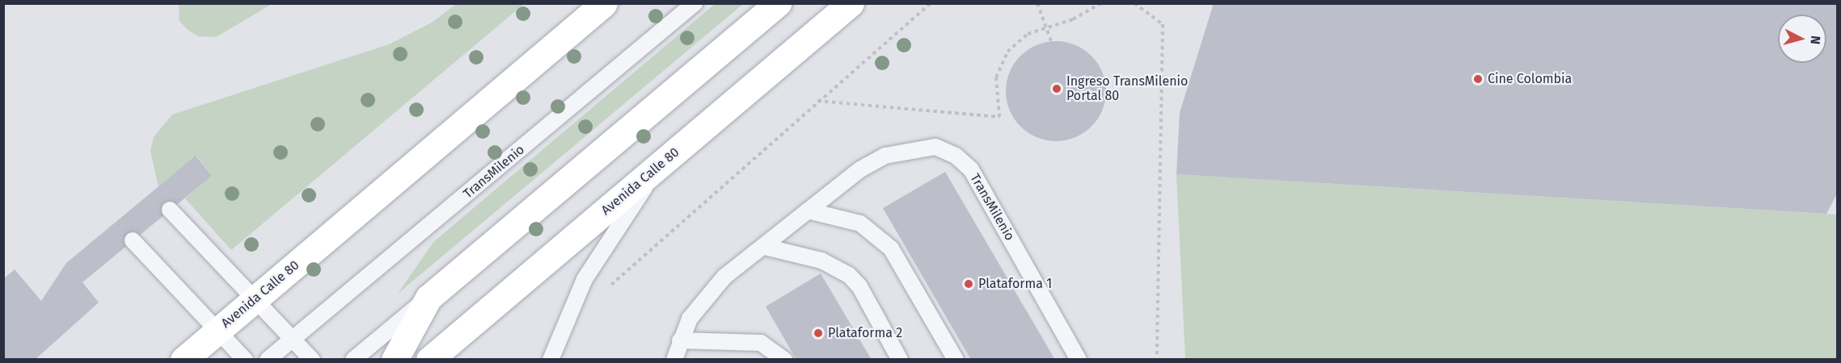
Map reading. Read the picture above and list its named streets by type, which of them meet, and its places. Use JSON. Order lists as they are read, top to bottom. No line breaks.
{"streets":{"highway":["Avenida Calle 80"],"lane":["TransMilenio"]},"places":["Cine Colombia","Ingreso TransMilenio Portal 80","Plataforma 1","Plataforma 2"],"north":"right"}
